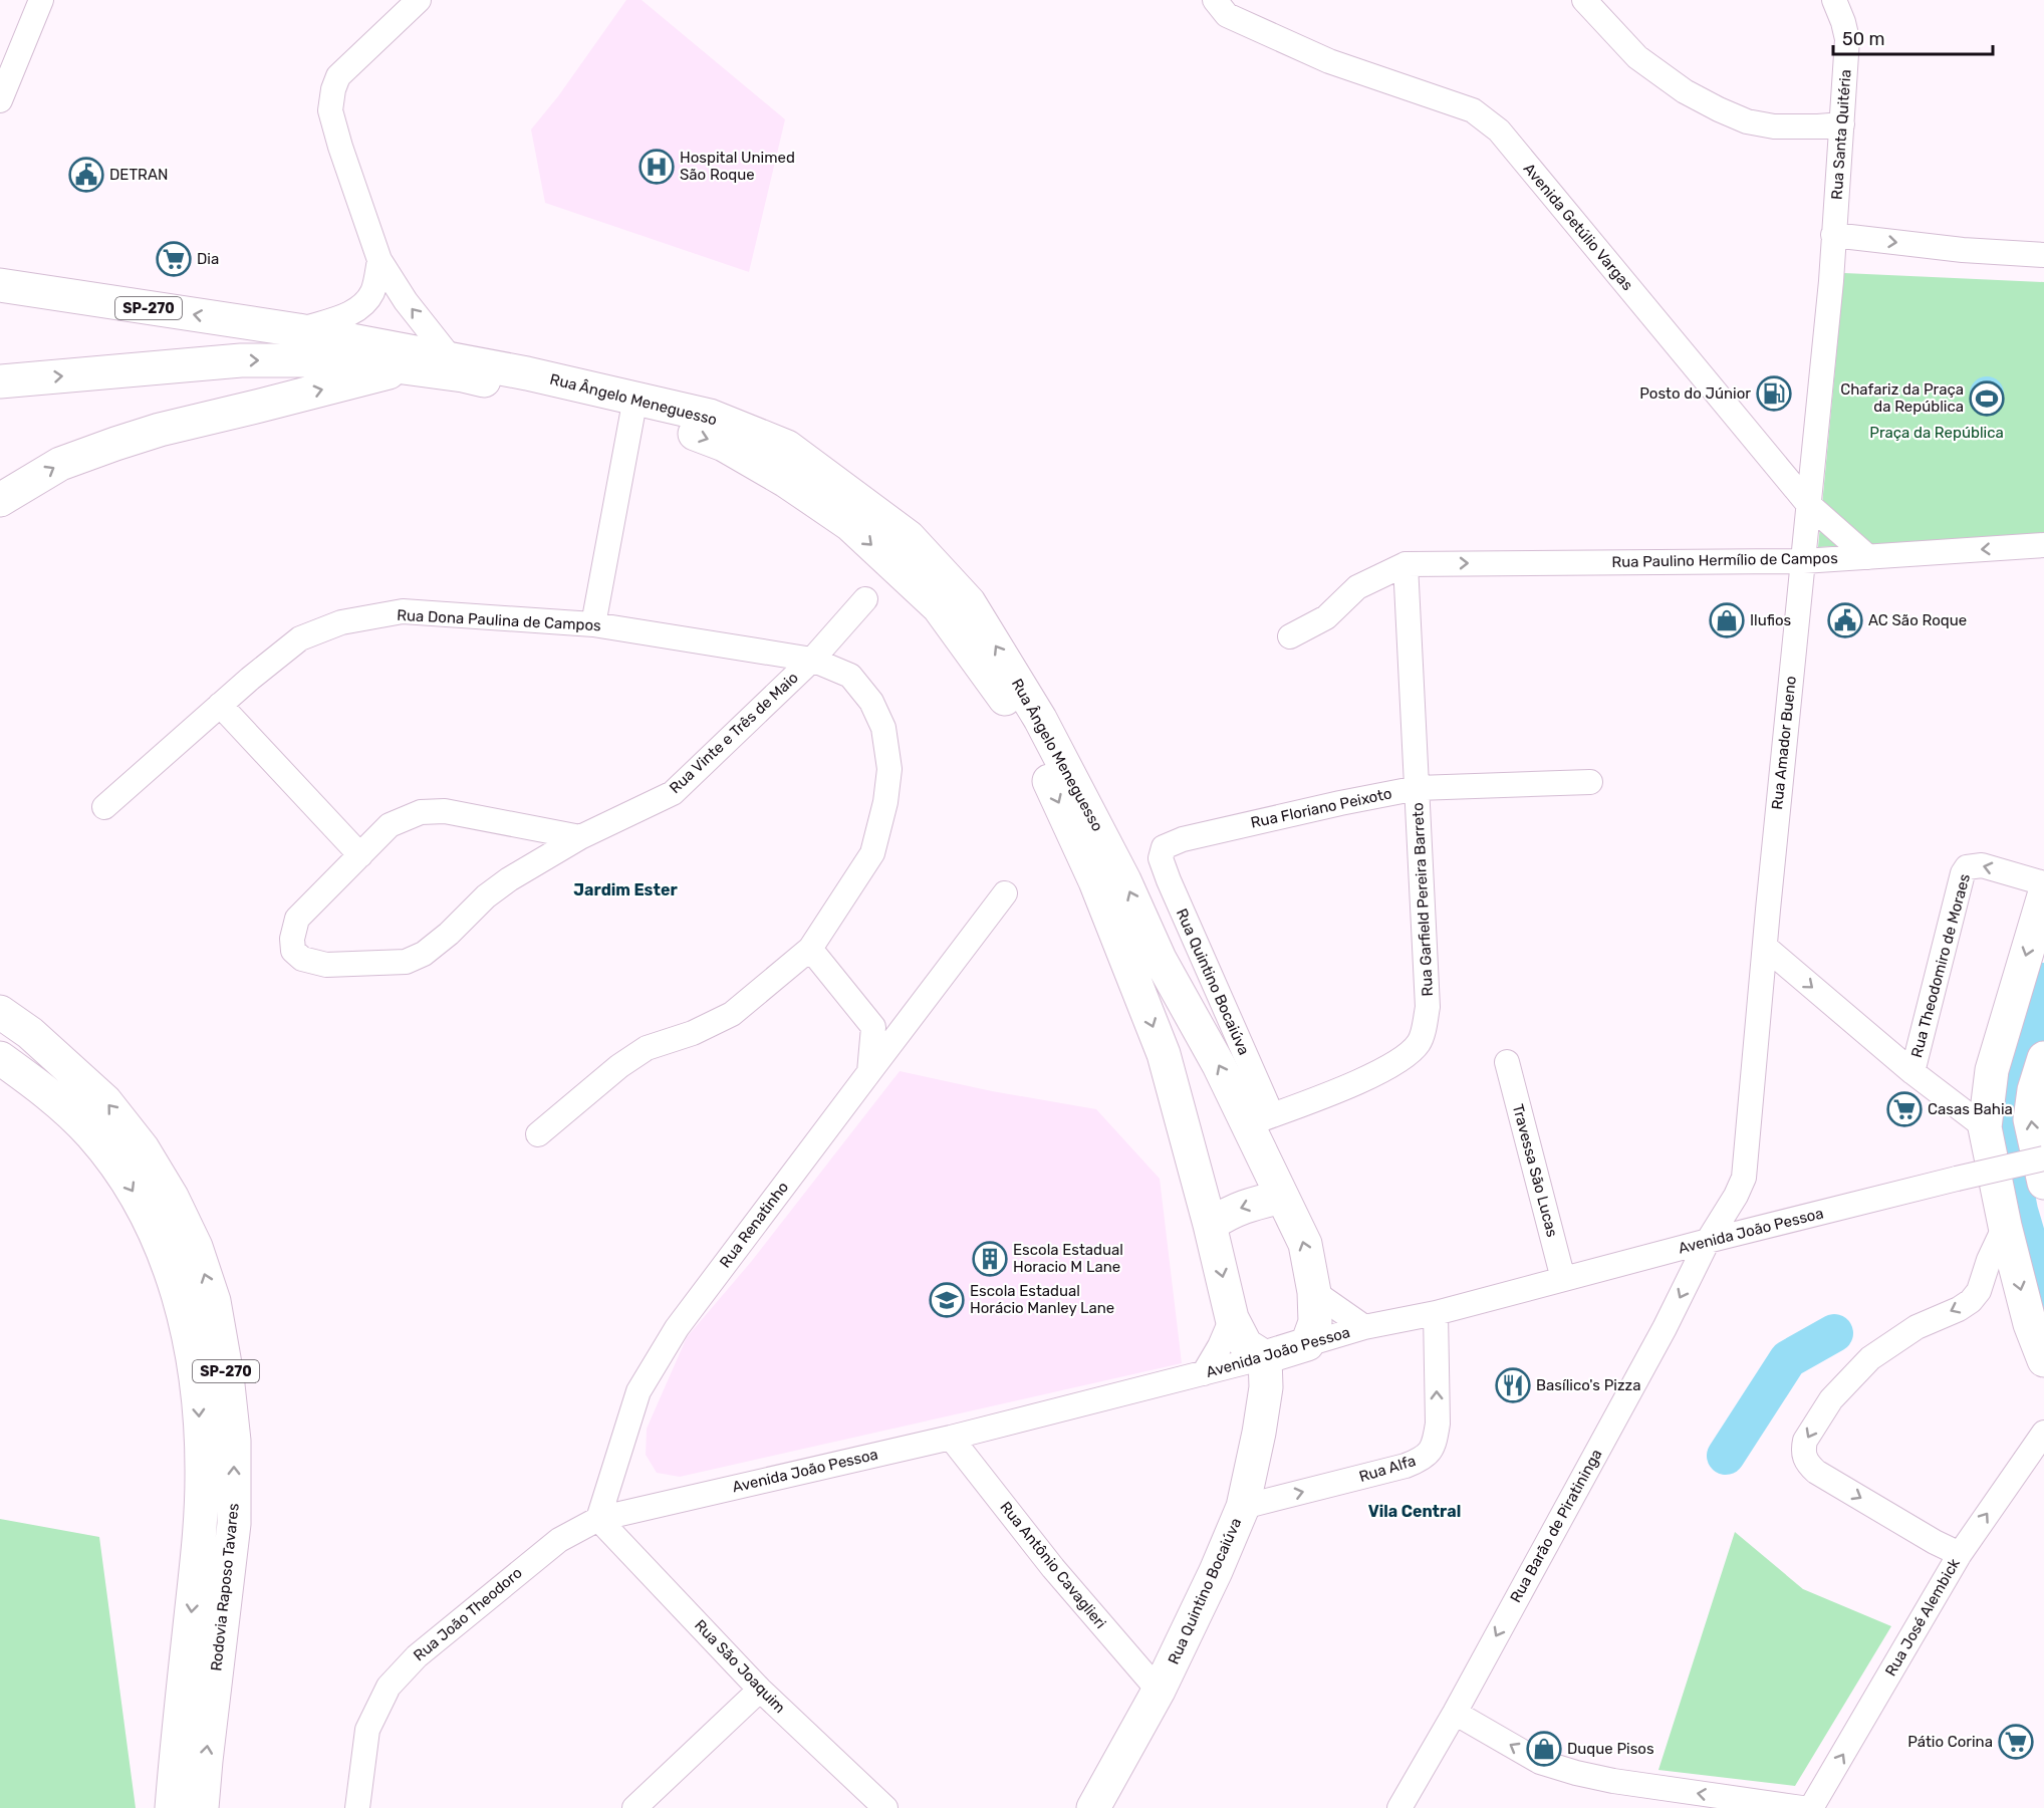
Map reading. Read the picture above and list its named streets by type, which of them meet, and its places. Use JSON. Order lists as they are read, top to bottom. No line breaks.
{"streets":{"main road":["SP-270","Rua Ângelo Meneguesso","Rua Quintino Bocaiúva","Avenida João Pessoa","Rodovia Raposo Tavares"],"street":["Rua Santa Quitéria","Avenida Getúlio Vargas","Rua Paulino Hermílio de Campos","Rua Dona Paulina de Campos","Rua Vinte e Três de Maio","Rua Amador Bueno","Rua Floriano Peixoto","Rua Garfield Pereira Barreto","Rua Theodomiro de Moraes","Travessa São Lucas","Rua Renatinho","Rua Alfa","Rua Barão de Piratininga","Rua Antônio Cavaglieri","Rua João Theodoro","Rua José Alembick","Rua São Joaquim"]},"crossings":[["Rua Santa Quitéria","Rua Amador Bueno"],["Avenida Getúlio Vargas","Rua Paulino Hermílio de Campos"],["Avenida Getúlio Vargas","Rua Amador Bueno"],["SP-270","Rua Ângelo Meneguesso"],["Rua Ângelo Meneguesso","Rua Garfield Pereira Barreto"],["Rua Ângelo Meneguesso","Rua Quintino Bocaiúva"],["Rua Ângelo Meneguesso","Avenida João Pessoa"],["Rua Paulino Hermílio de Campos","Rua Amador Bueno"],["Rua Paulino Hermílio de Campos","Rua Garfield Pereira Barreto"],["Rua Dona Paulina de Campos","Rua Vinte e Três de Maio"],["Rua Amador Bueno","Avenida João Pessoa"],["Rua Amador Bueno","Rua Barão de Piratininga"],["Rua Floriano Peixoto","Rua Garfield Pereira Barreto"],["Rua Floriano Peixoto","Rua Quintino Bocaiúva"],["Rua Garfield Pereira Barreto","Rua Quintino Bocaiúva"],["Rua Quintino Bocaiúva","Avenida João Pessoa"],["Rua Quintino Bocaiúva","Rua Alfa"],["Rua Quintino Bocaiúva","Rua Antônio Cavaglieri"],["Travessa São Lucas","Avenida João Pessoa"],["Rua Renatinho","Avenida João Pessoa"],["Rua Renatinho","Rua João Theodoro"],["Rua Renatinho","Rua São Joaquim"],["Avenida João Pessoa","Rua Alfa"],["Avenida João Pessoa","Rua Barão de Piratininga"],["Avenida João Pessoa","Rua Antônio Cavaglieri"],["Avenida João Pessoa","Rua João Theodoro"],["Avenida João Pessoa","Rua São Joaquim"],["Rua João Theodoro","Rua São Joaquim"]],"one_way":["Rua Alfa","Rua Barão de Piratininga","Rua José Alembick"],"districts":["Jardim Ester","Vila Central"],"parks":["Praça da República"],"places":{"hospital":["Hospital Unimed São Roque"],"public building":["DETRAN","AC São Roque"],"supermarket":["Dia","Casas Bahia","Pátio Corina"],"fuel station":["Posto do Júnior"],"sports":["Chafariz da Praça da República"],"shop":["Ilufios","Duque Pisos"],"building":["Escola Estadual Horacio M Lane"],"school or university":["Escola Estadual Horácio Manley Lane"],"restaurant":["Basílico's Pizza"]},"scale_bar":"50 m"}
